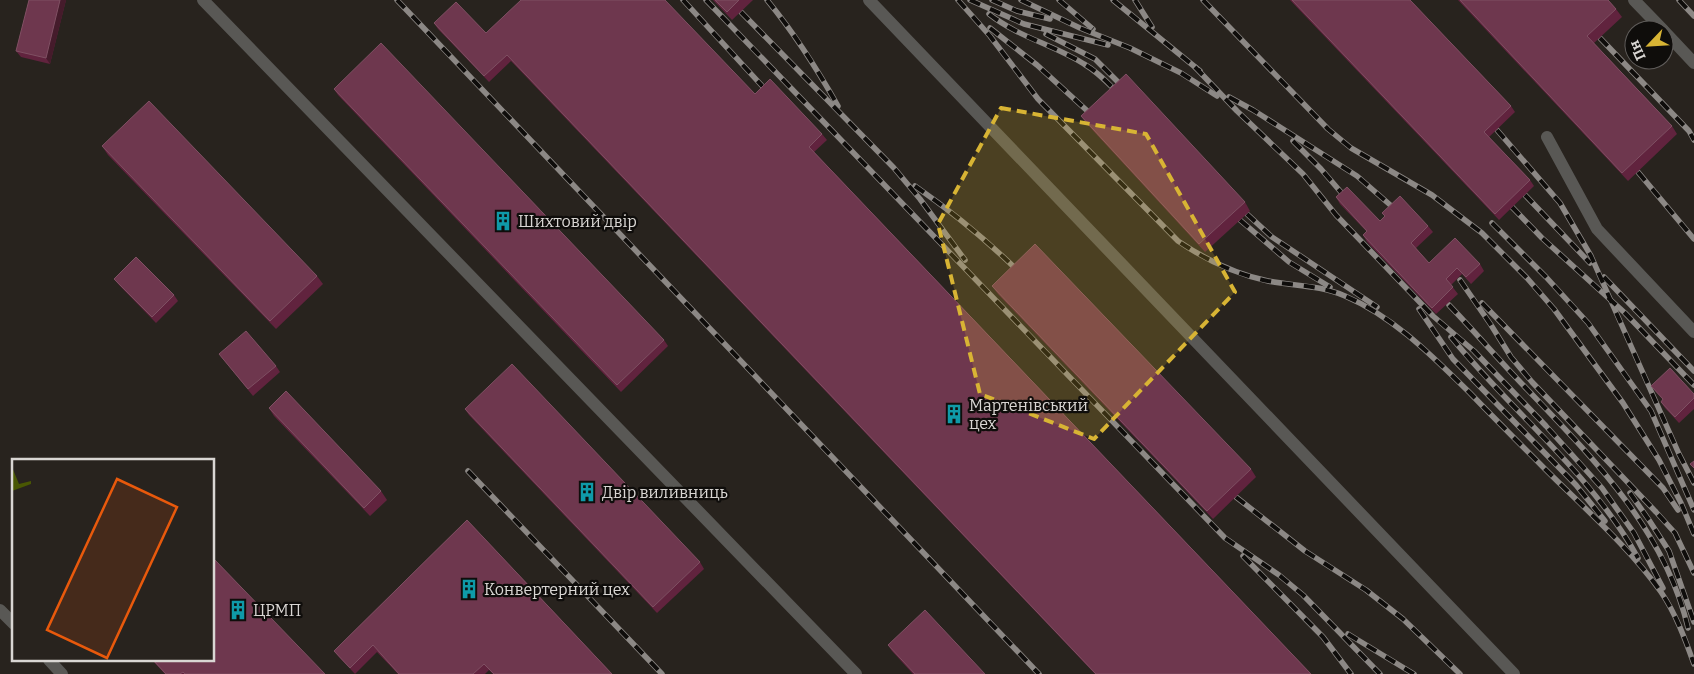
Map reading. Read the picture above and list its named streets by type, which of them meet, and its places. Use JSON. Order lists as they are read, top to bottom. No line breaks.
{"places":{"building":["Шихтовий двір","Мартенівський цех","Двір виливниць","Конвертерний цех","ЦРМП"]},"north":"bottom left"}
